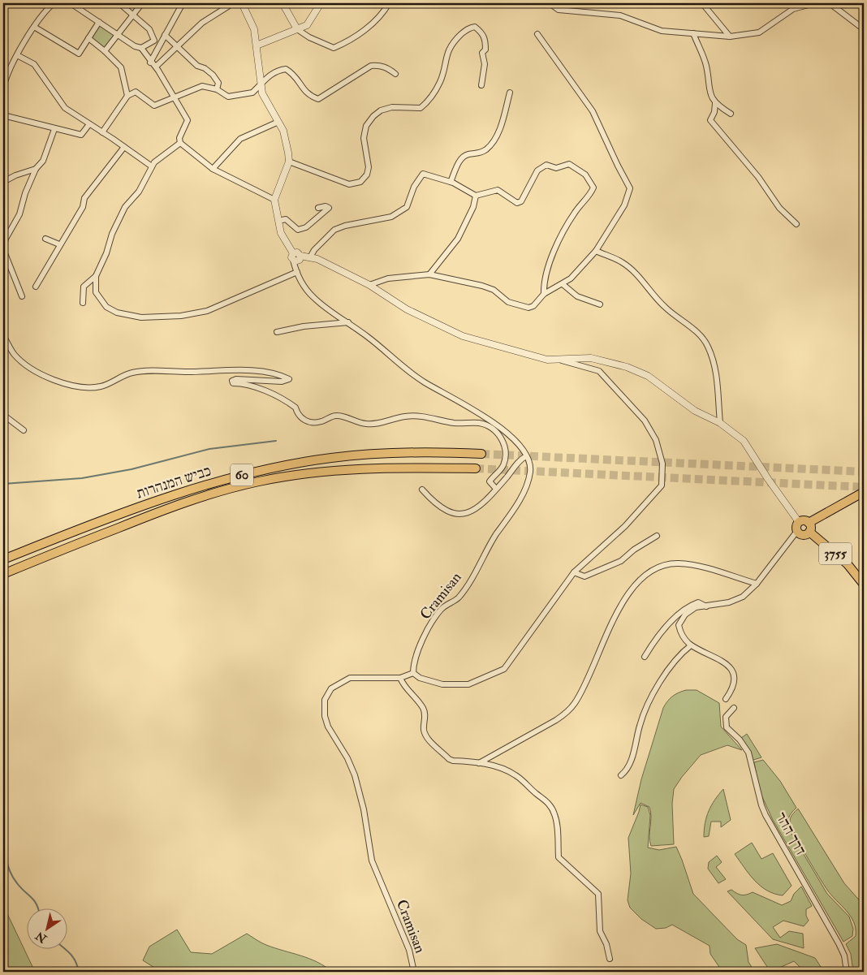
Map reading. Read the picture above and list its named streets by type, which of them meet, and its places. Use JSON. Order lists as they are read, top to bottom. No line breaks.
{"streets":{"main road":["60","כביש המנהרות","3755"],"street":["Cramisan","דרך ההר"]},"north":"bottom left"}
